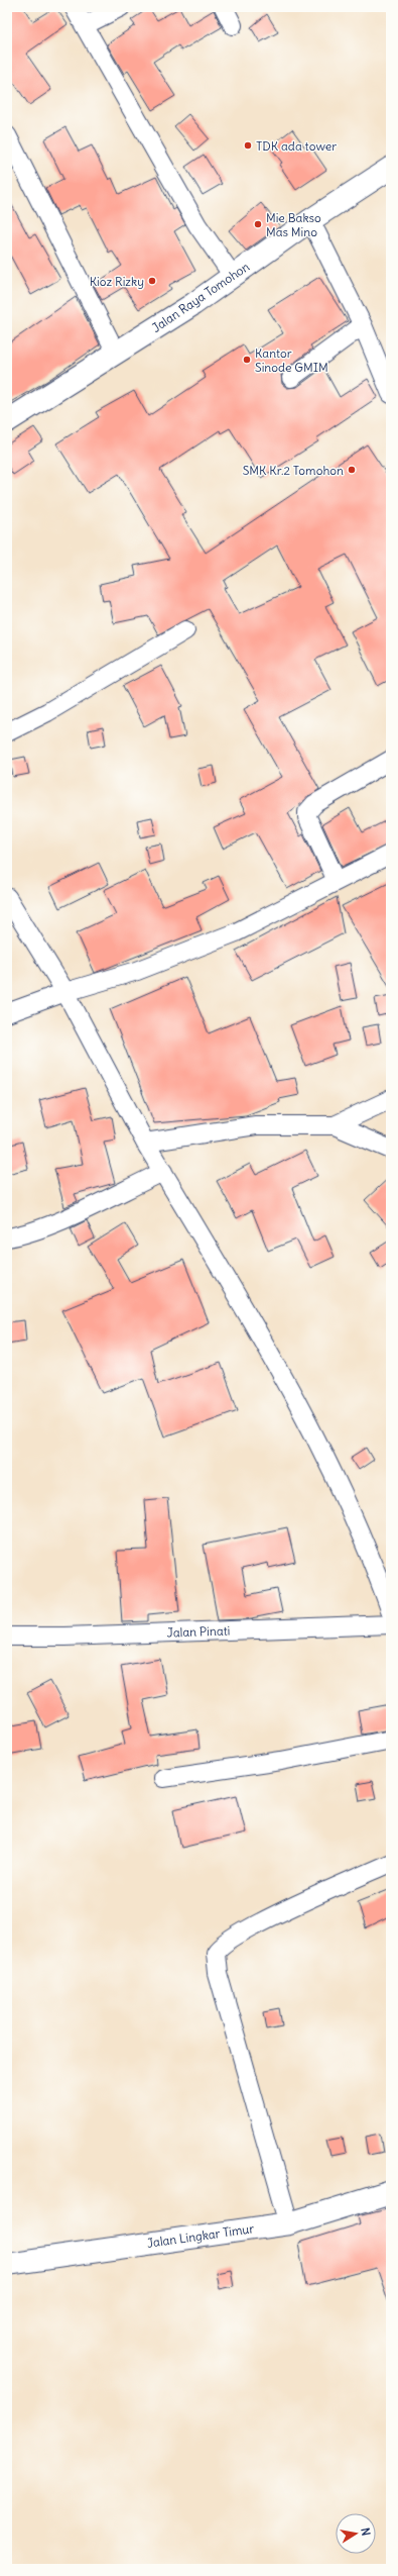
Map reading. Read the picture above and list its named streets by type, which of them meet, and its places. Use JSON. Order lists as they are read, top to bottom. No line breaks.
{"streets":{"main road":["Jalan Raya Tomohon","Jalan Lingkar Timur"],"street":["Jalan Pinati"]},"places":["TDK ada tower","Mie Bakso Mas Mino","Kioz Rizky","Kantor Sinode GMIM","SMK Kr.2 Tomohon"],"north":"right"}
